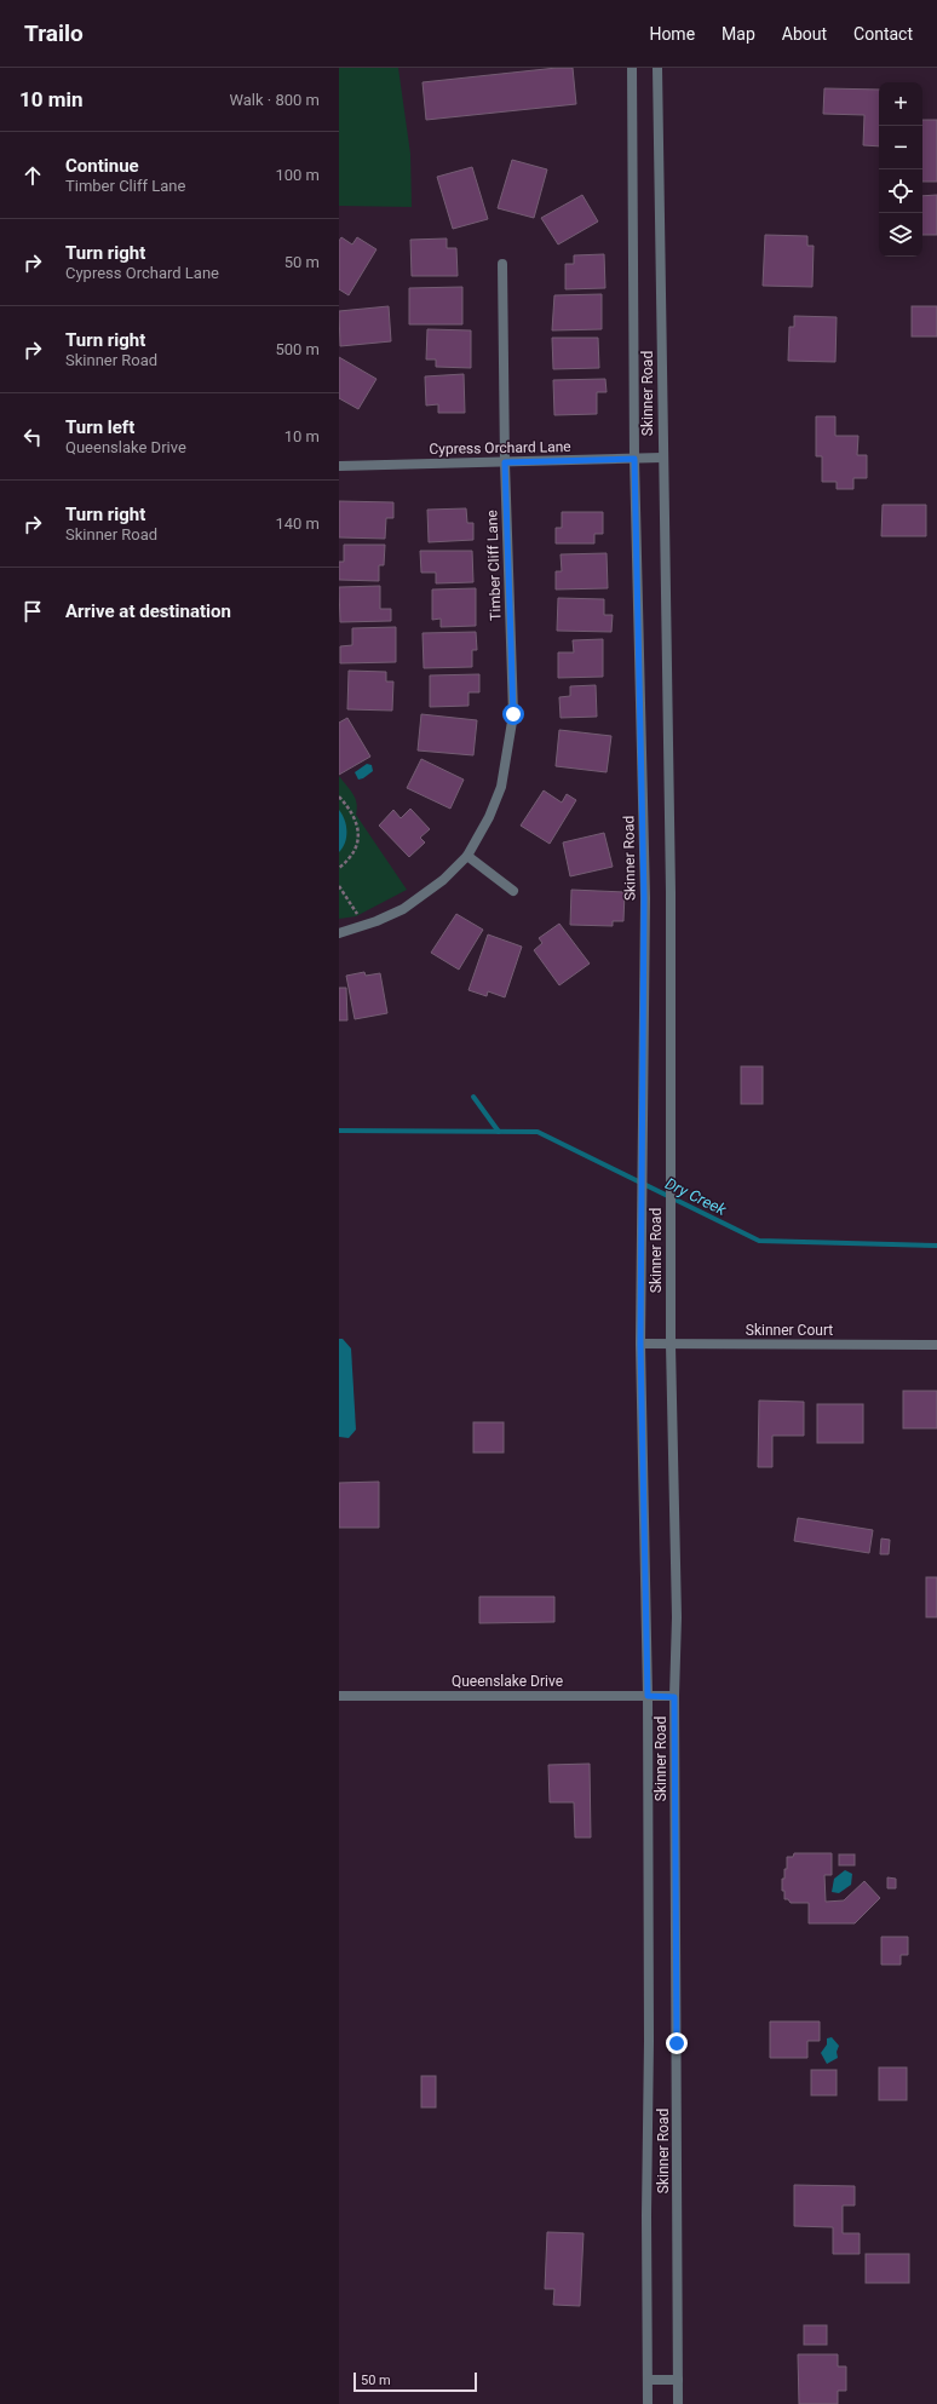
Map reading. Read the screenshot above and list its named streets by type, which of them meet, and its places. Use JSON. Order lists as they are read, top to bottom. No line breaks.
{"streets":{"street":["Skinner Road","Cypress Orchard Lane","Timber Cliff Lane","Skinner Court","Queenslake Drive"]},"crossings":[["Skinner Road","Cypress Orchard Lane"],["Skinner Road","Skinner Court"],["Skinner Road","Queenslake Drive"],["Cypress Orchard Lane","Timber Cliff Lane"]],"water":["Dry Creek"],"scale_bar":"50 m","page":{"header":"Trailo","nav":["Home","Map","About","Contact"],"heading":["10 min","Walk · 800 m"],"map_buttons":["+","−"],"list":[["Continue","Timber Cliff Lane","100 m"],["Turn right","Cypress Orchard Lane","50 m"],["Turn right","Skinner Road","500 m"],["Turn left","Queenslake Drive","10 m"],["Turn right","Skinner Road","140 m"],"Arrive at destination"],"scale":"50 m"}}
